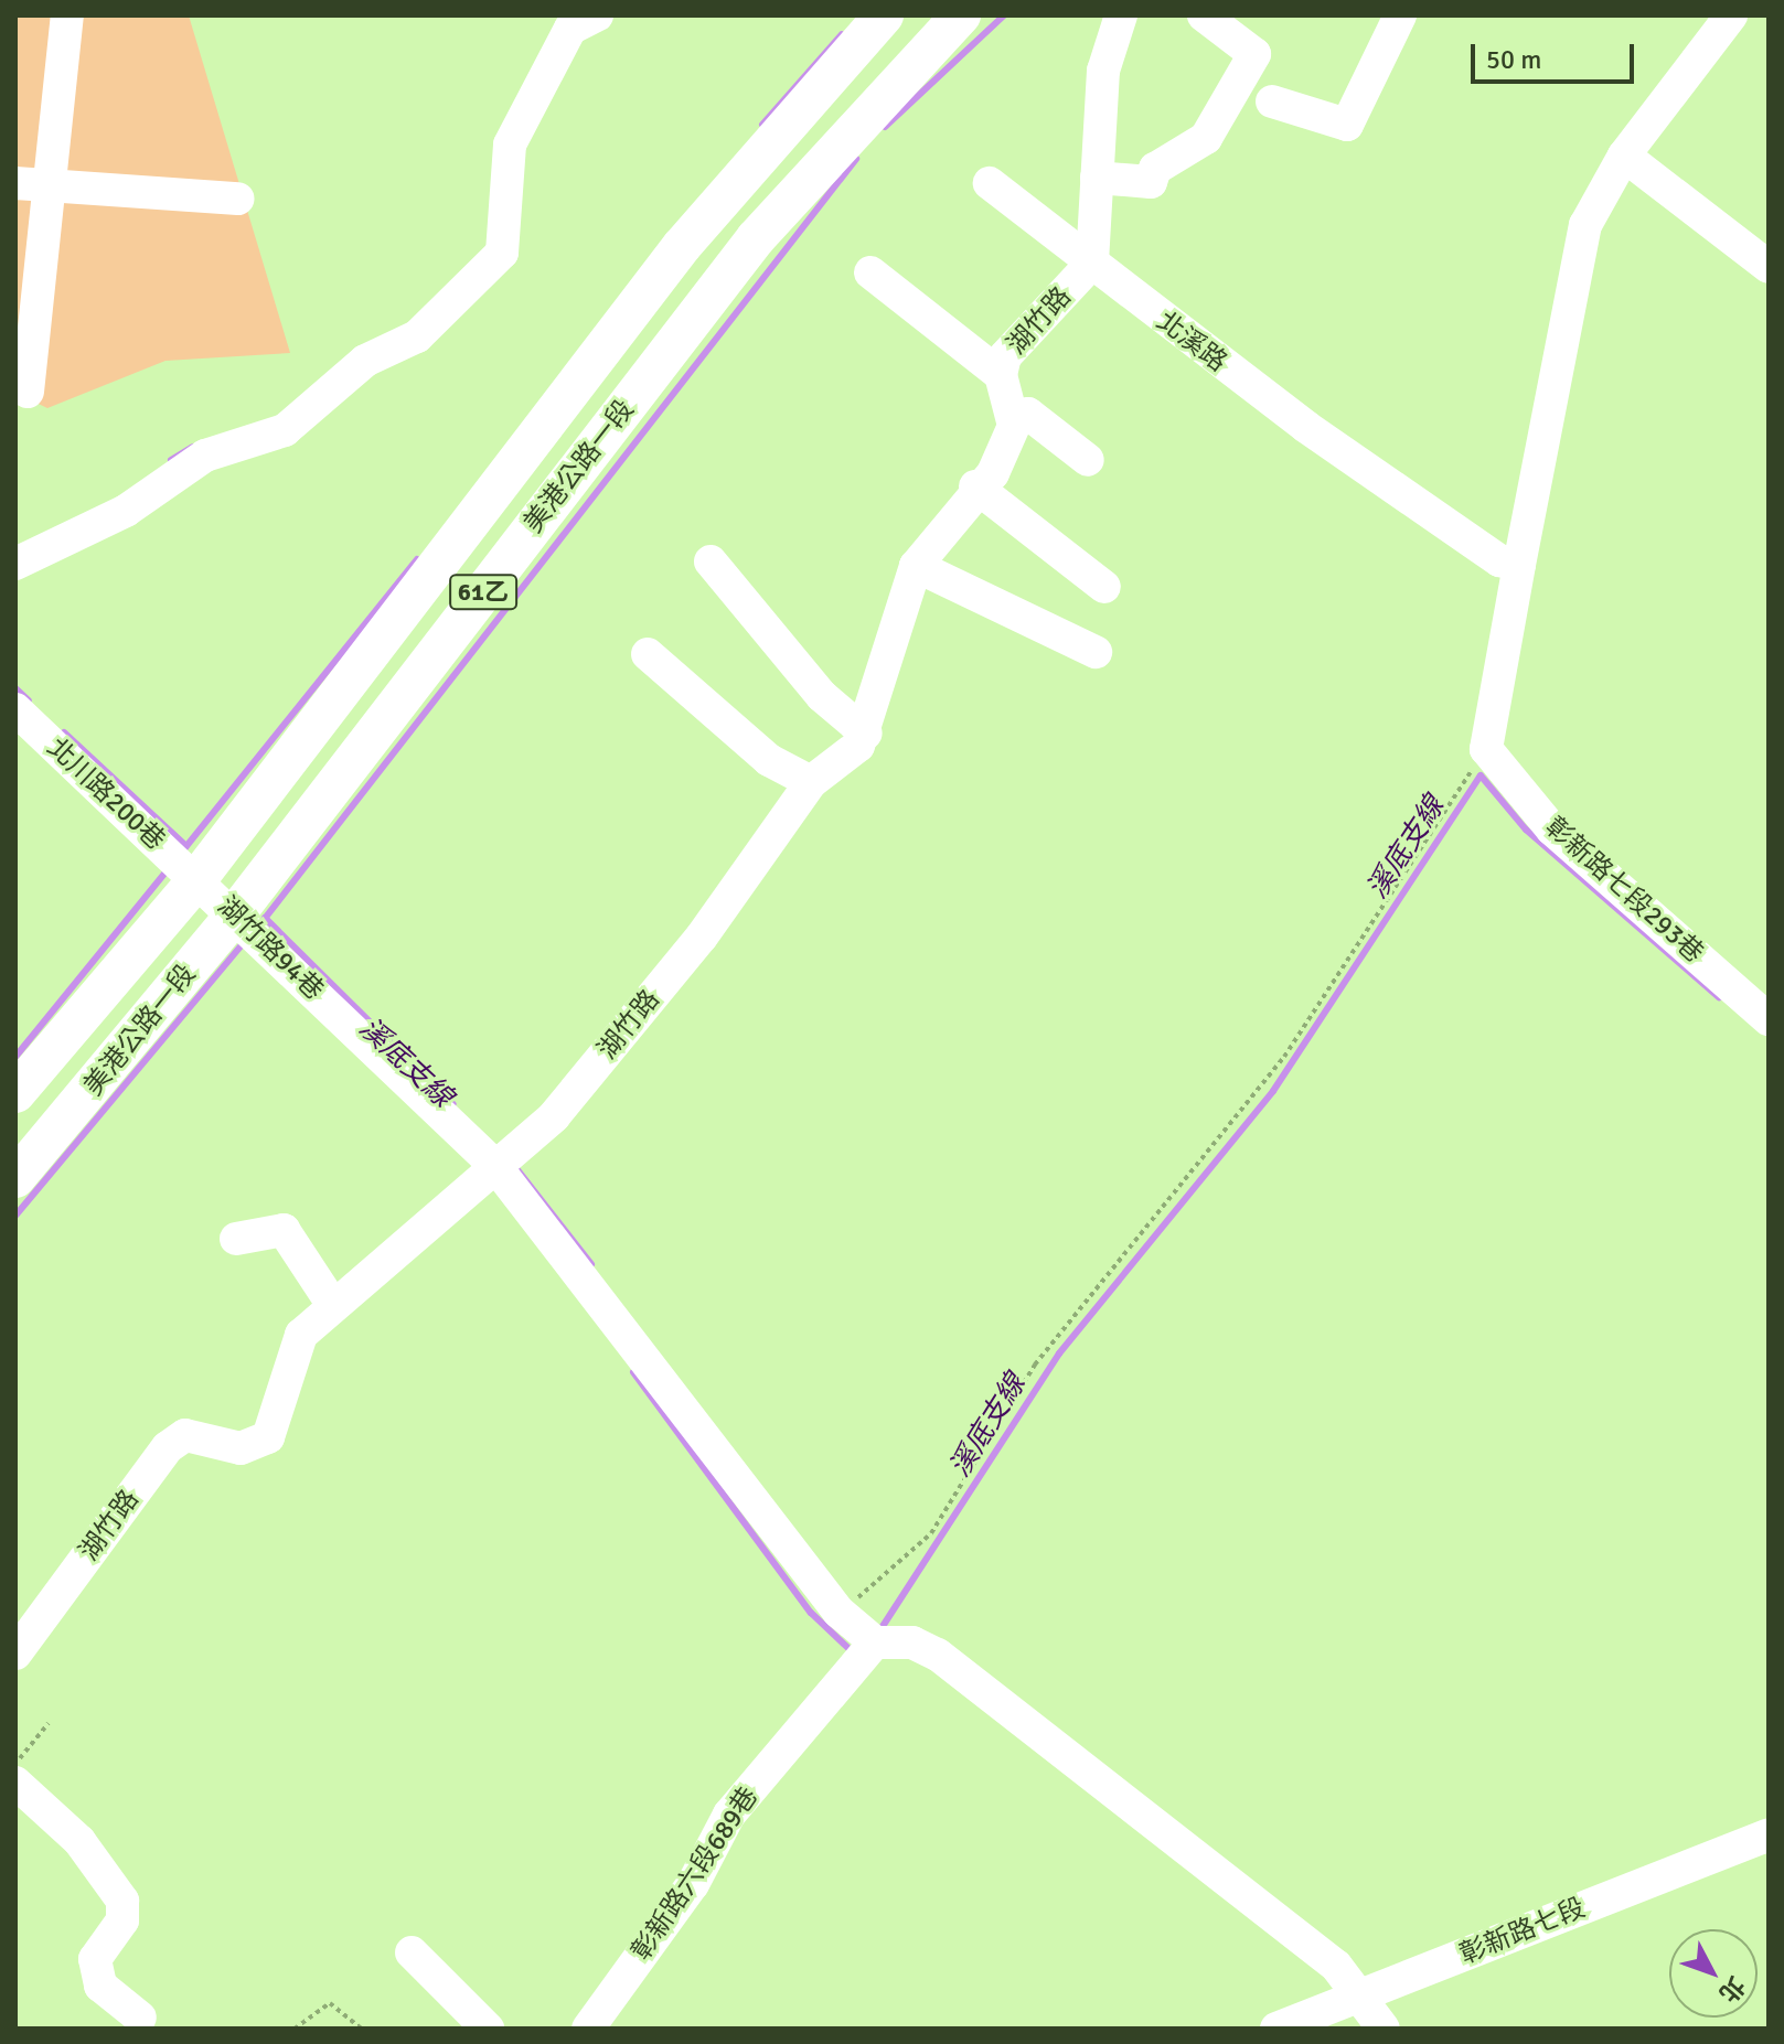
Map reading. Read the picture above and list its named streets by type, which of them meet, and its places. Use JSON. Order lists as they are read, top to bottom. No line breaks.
{"streets":{"main road":["美港公路一段","61乙"],"street":["湖竹路","北溪路","北川路200巷","彰新路七段293巷","湖竹路94巷","彰新路六段689巷","彰新路七段"]},"crossings":[["湖竹路","北溪路"],["湖竹路","湖竹路94巷"],["美港公路一段","北川路200巷"],["美港公路一段","湖竹路94巷"],["北川路200巷","湖竹路94巷"],["湖竹路94巷","彰新路六段689巷"]],"water":["溪底支線"],"scale_bar":"50 m","north":"bottom right"}
